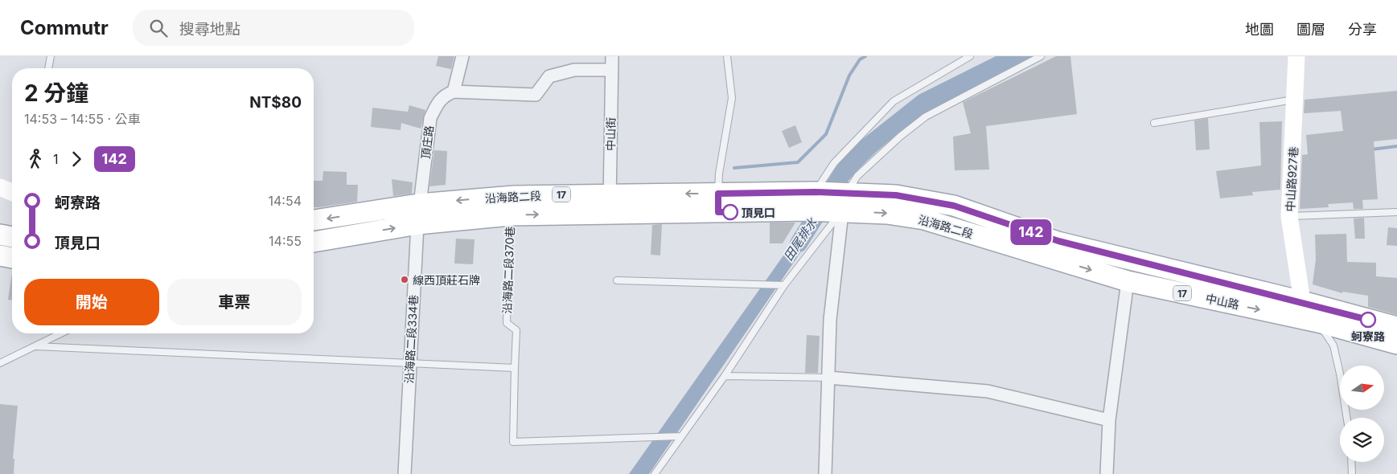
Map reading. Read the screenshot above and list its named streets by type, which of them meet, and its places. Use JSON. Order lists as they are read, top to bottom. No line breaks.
{"streets":{"main road":["17","沿海路二段","中山路"],"street":["中山街","頂庄路","中山路927巷","沿海路二段334巷"],"lane":["沿海路二段370巷"]},"crossings":[["中山街","沿海路二段"],["頂庄路","沿海路二段"],["頂庄路","沿海路二段334巷"],["中山路927巷","中山路"],["17","沿海路二段"],["沿海路二段","沿海路二段370巷"],["沿海路二段","中山路"],["沿海路二段","沿海路二段334巷"]],"water":["田尾排水"],"places":["頂見口","線西頂莊石牌","蚵寮路"],"lines":["bus line 142"],"north":"right","page":{"header":"Commutr","search":"搜尋地點","nav":["地圖","圖層","分享"],"on_map":"142","heading":["2 分鐘","14:53 – 14:55 · 公車","NT$80"],"legs":["1","142"],"list":[{"name":"蚵寮路","value":"14:54"},{"name":"頂見口","value":"14:55"}],"buttons":["開始","車票"]}}
